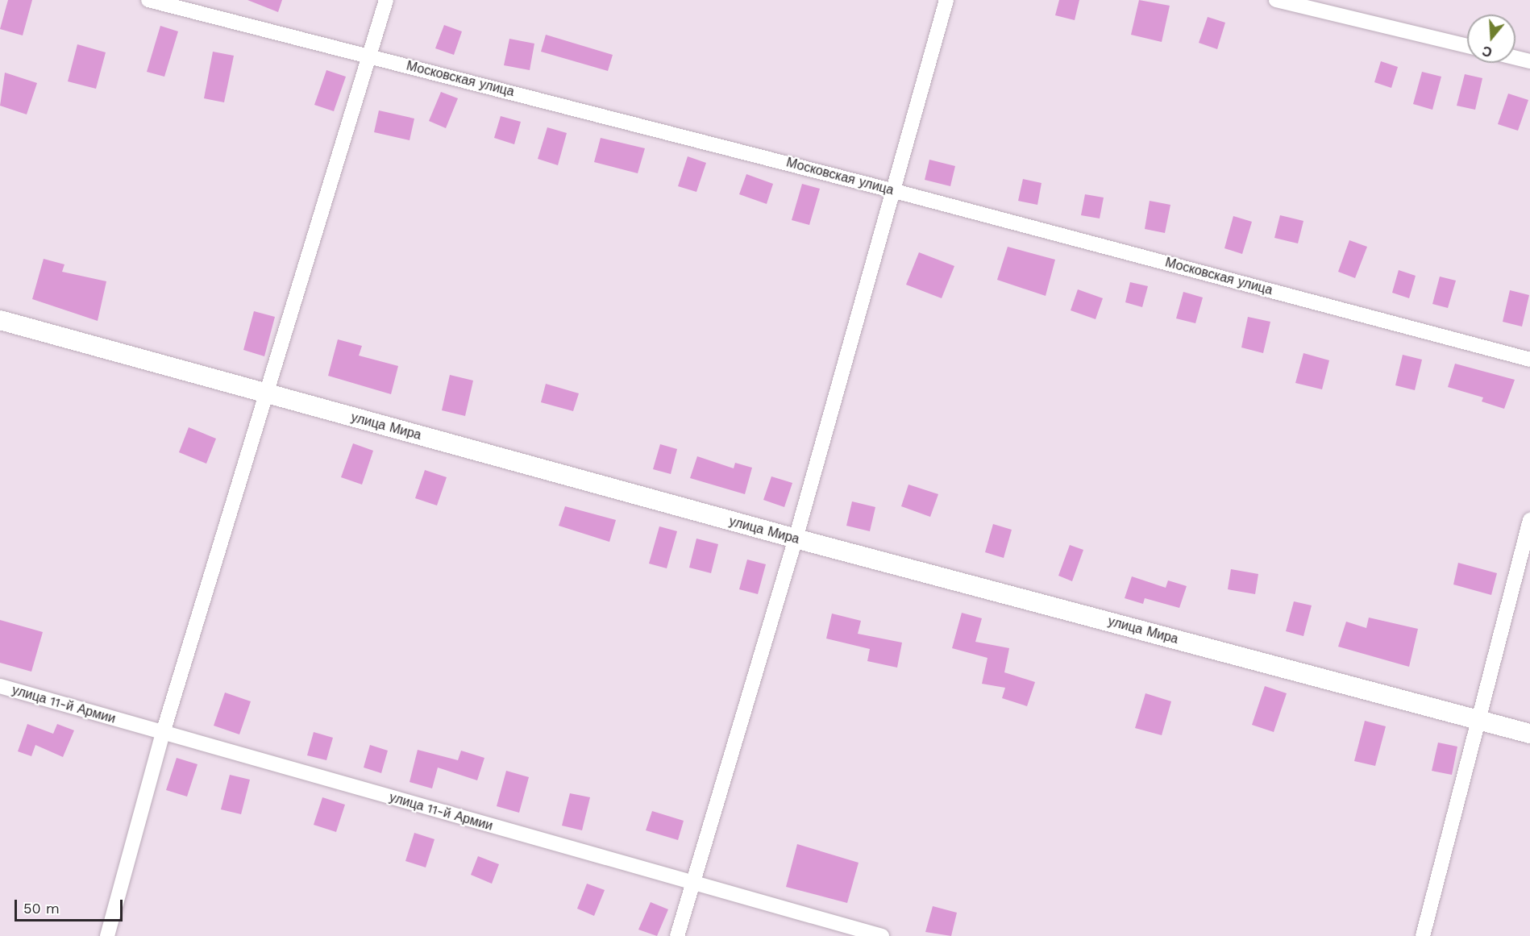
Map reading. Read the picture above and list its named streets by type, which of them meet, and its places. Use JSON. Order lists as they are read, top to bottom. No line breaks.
{"streets":{"street":["Московская улица","улица Мира","улица 11-й Армии"]},"scale_bar":"50 m","north":"bottom"}
